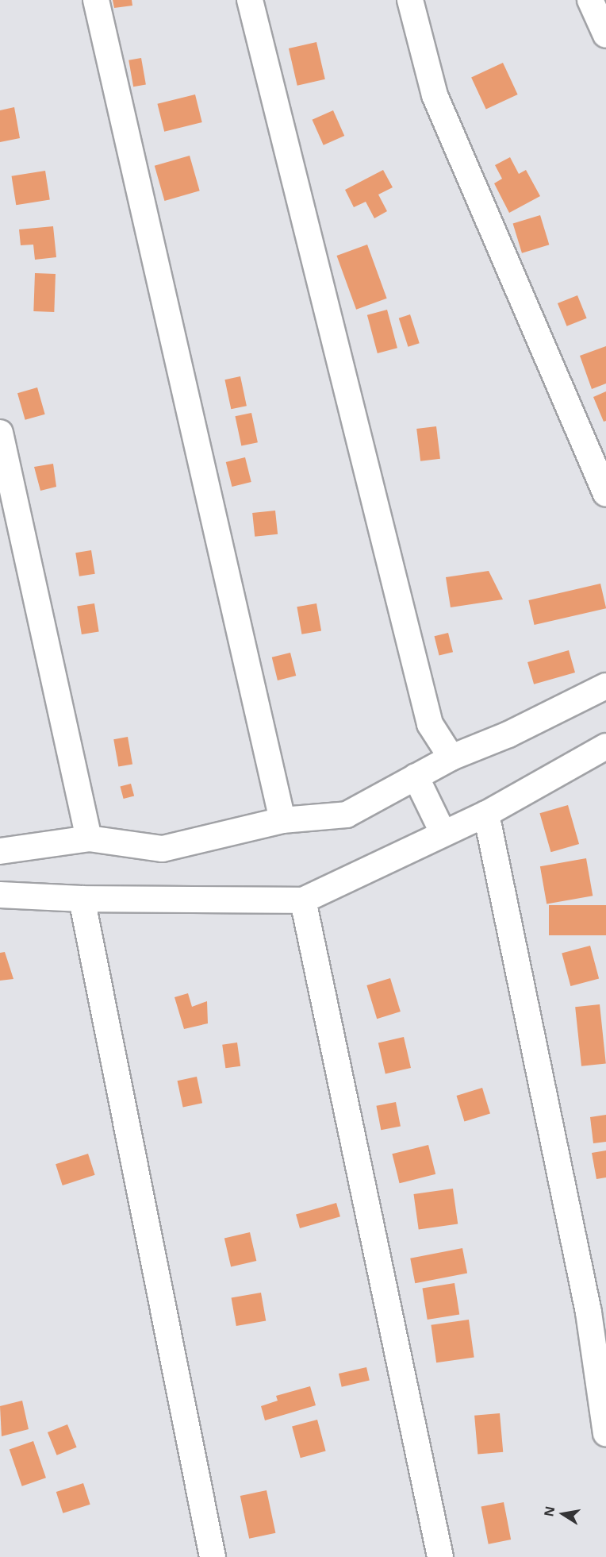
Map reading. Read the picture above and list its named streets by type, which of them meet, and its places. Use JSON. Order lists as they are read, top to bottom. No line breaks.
{"north":"left"}
